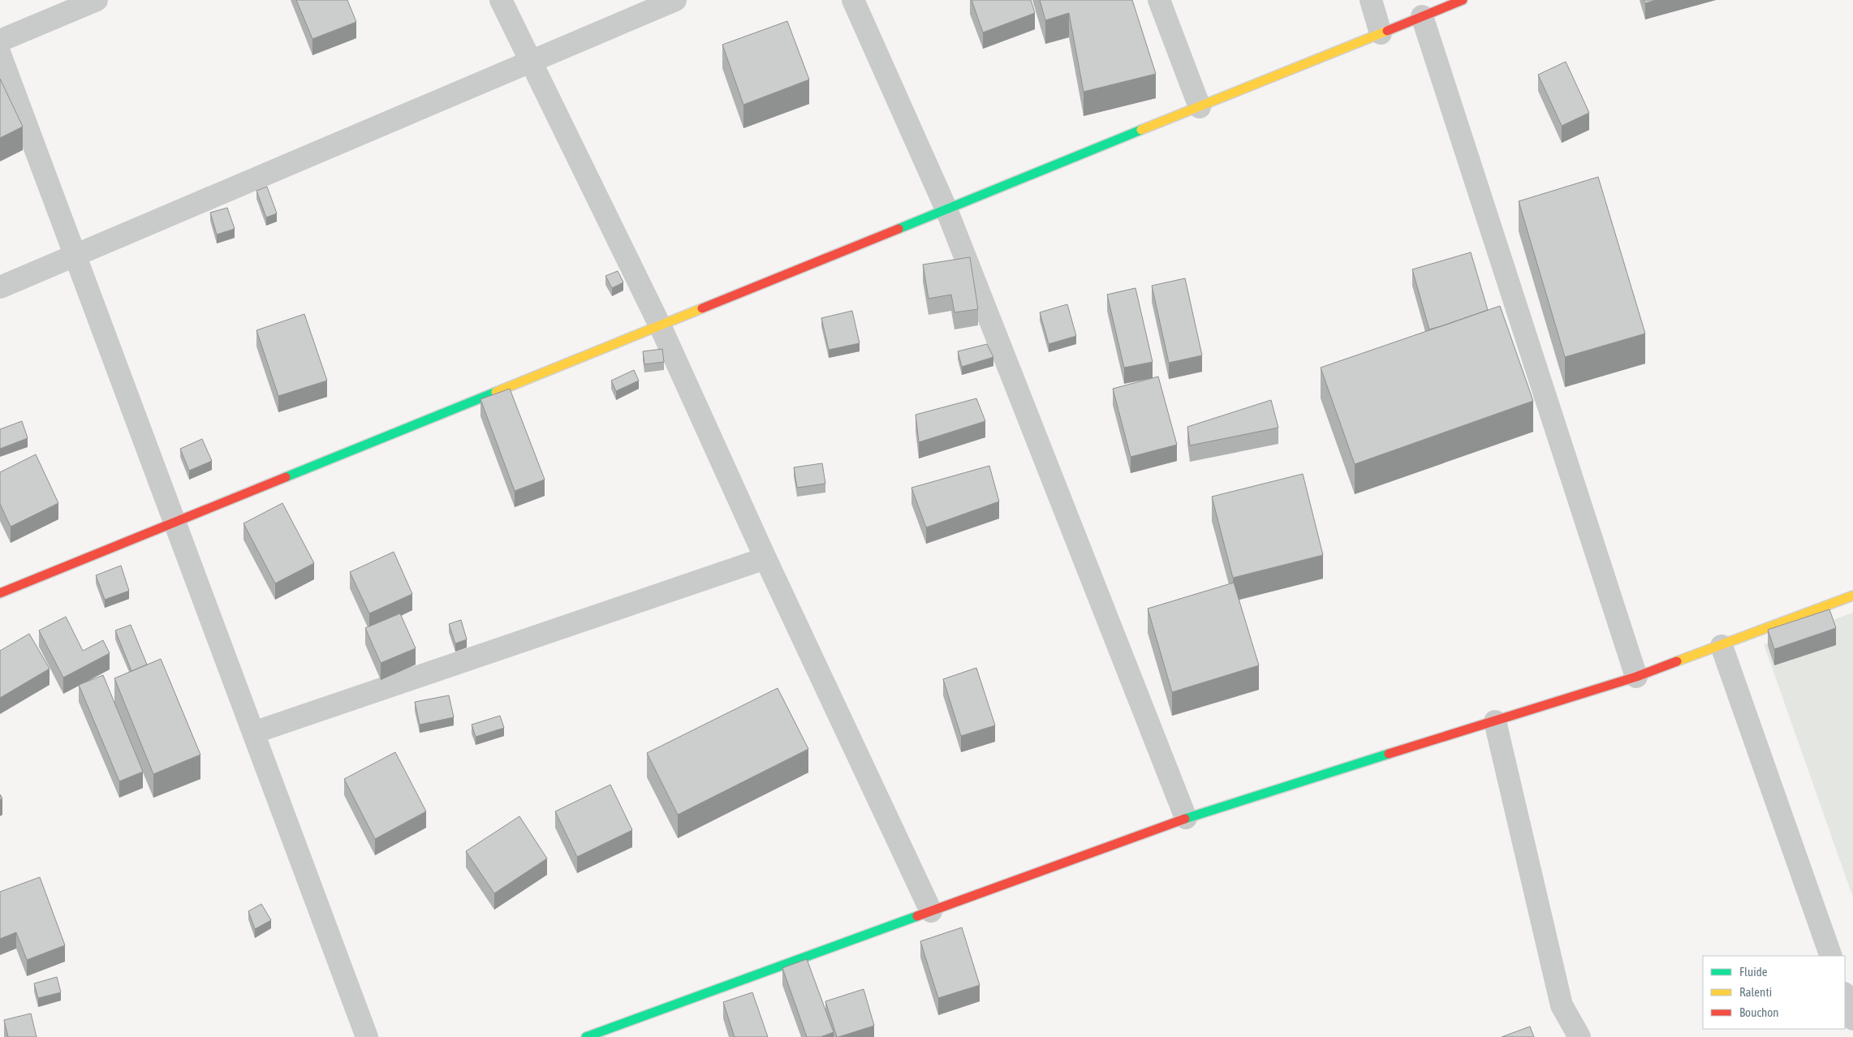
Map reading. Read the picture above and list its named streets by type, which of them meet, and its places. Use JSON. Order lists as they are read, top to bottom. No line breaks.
{"legend":["Fluide","Ralenti","Bouchon"]}
